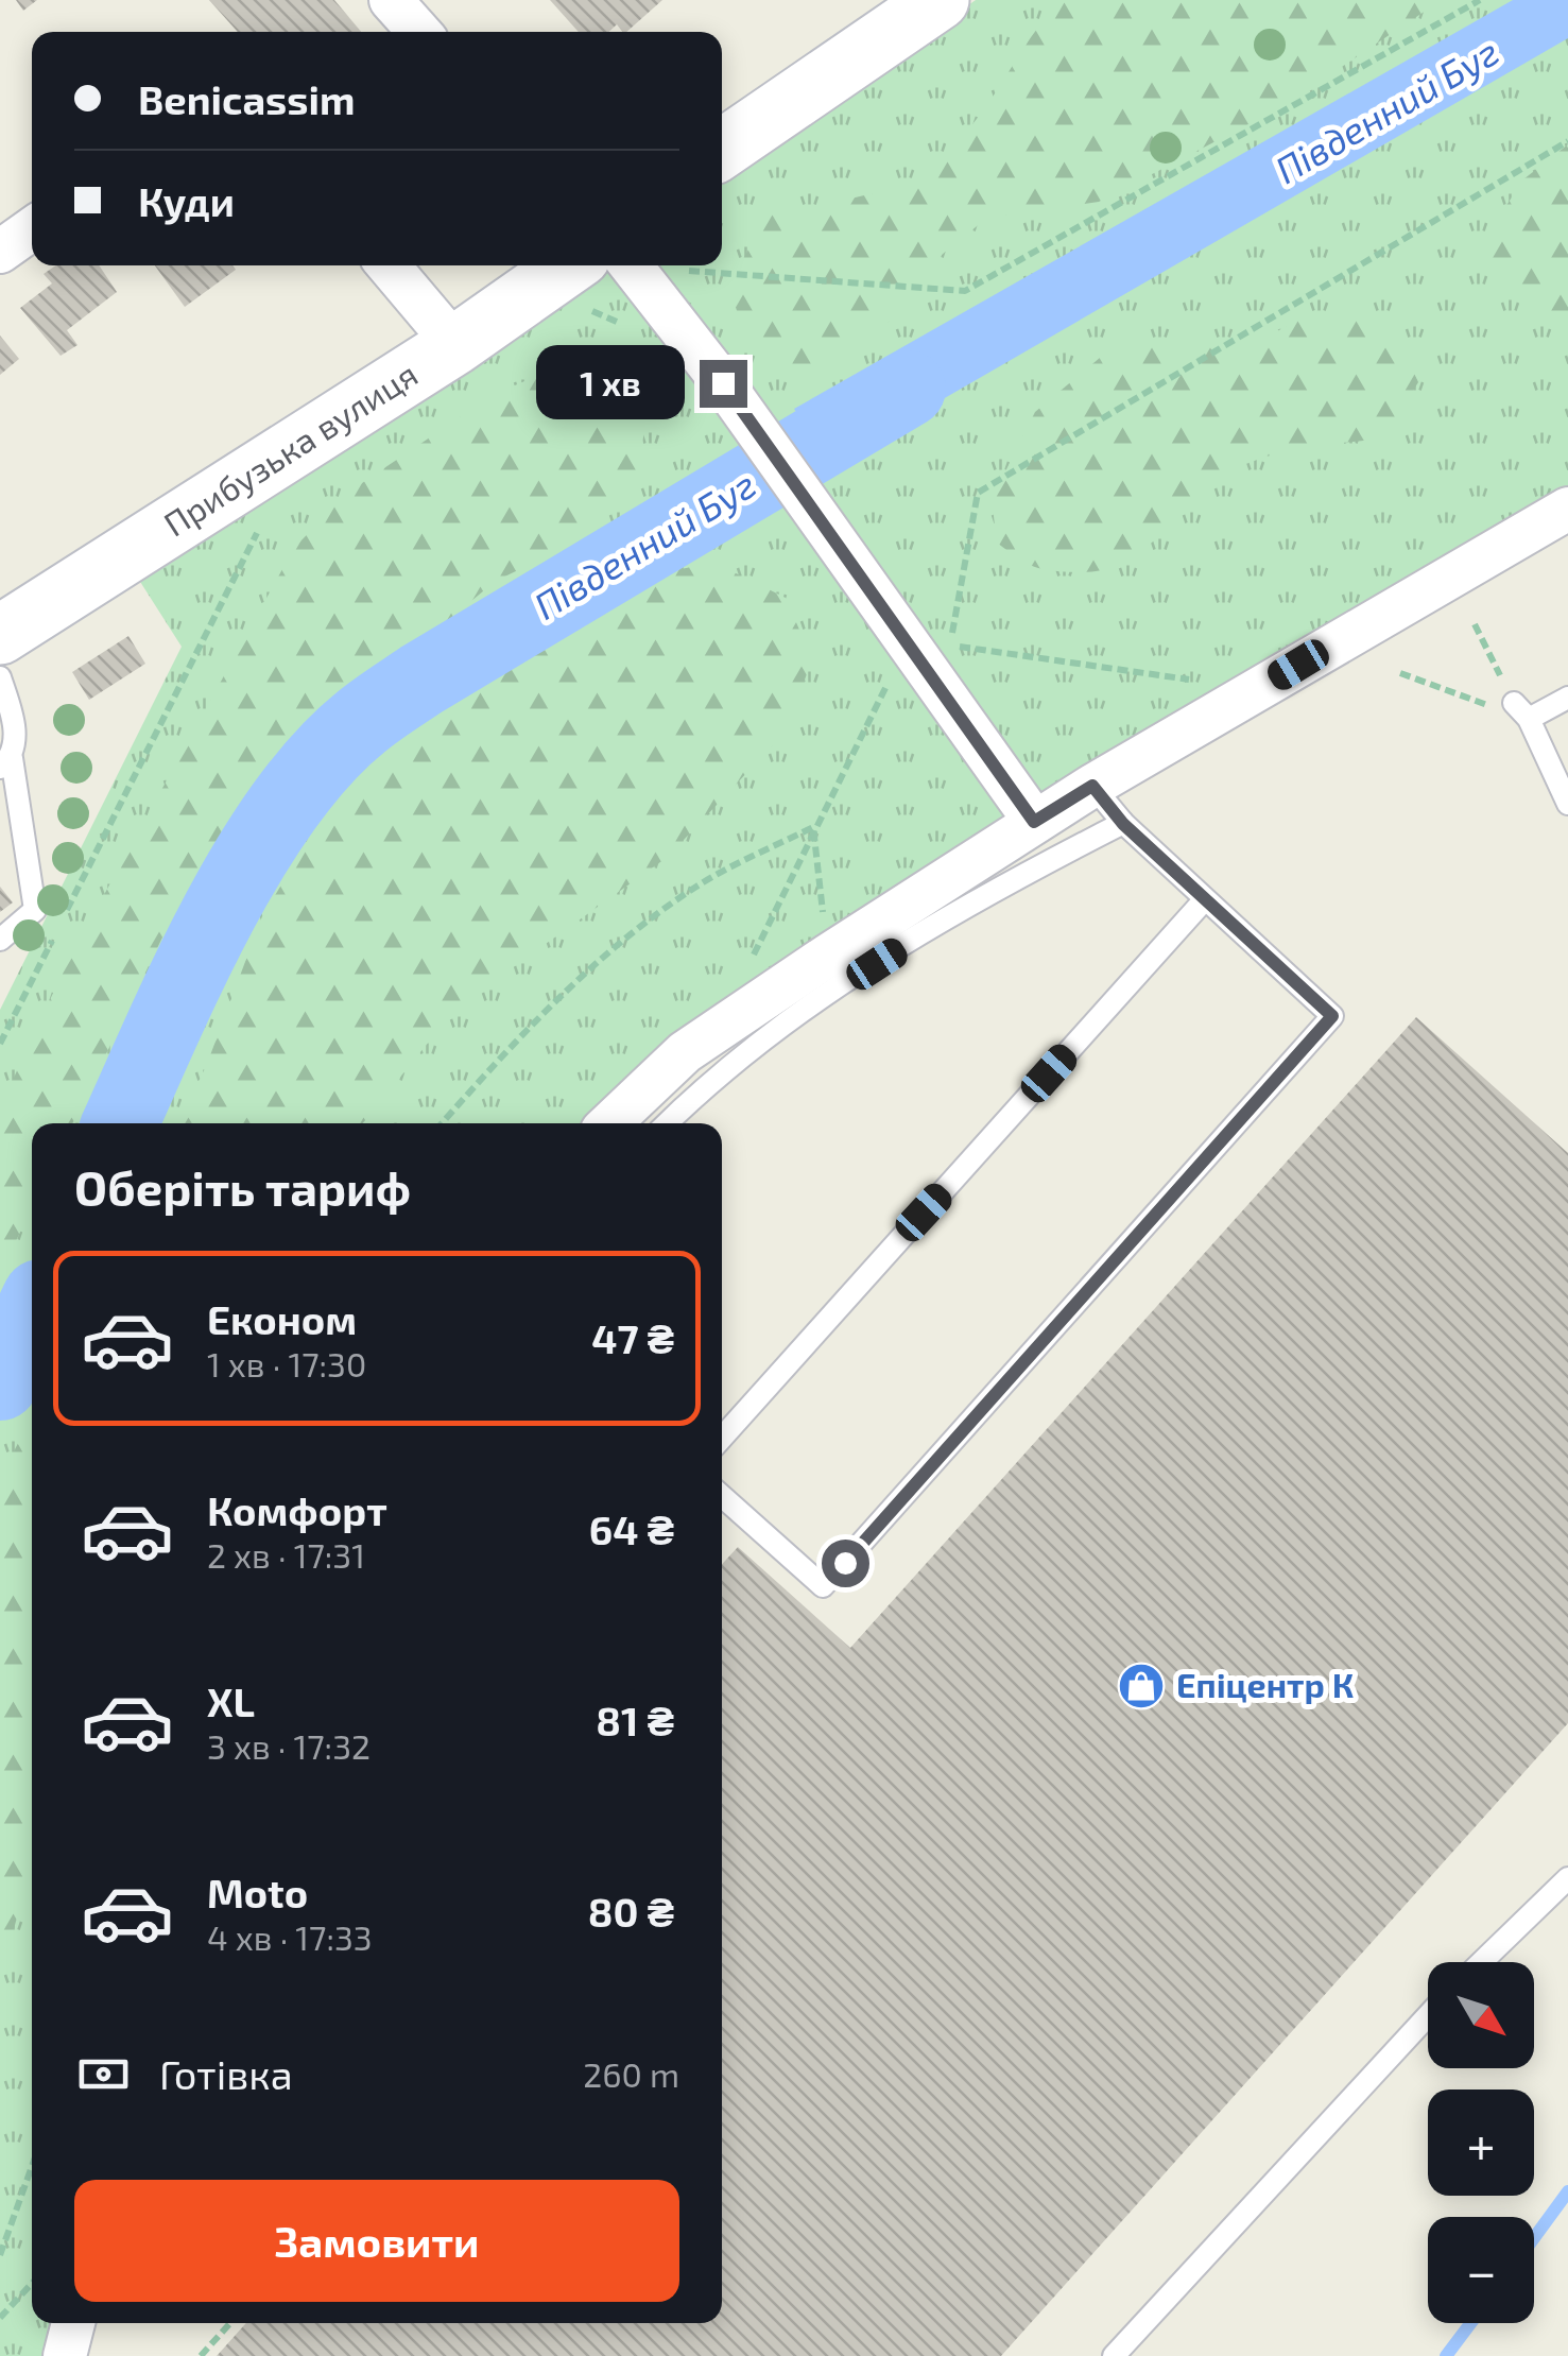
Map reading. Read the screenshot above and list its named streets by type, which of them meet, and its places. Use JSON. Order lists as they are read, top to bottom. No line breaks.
{"streets":{"street":["Прибузька вулиця"]},"water":["Південний Буг"],"places":{"shop":["Епіцентр К"]},"north":"bottom right","page":{"banner":["Benicassim","Куди"],"bubble":"1 хв","heading":"Оберіть тариф","list":[{"name":"Економ","note":"1 хв · 17:30","value":"47 ₴"},{"name":"Комфорт","note":"2 хв · 17:31","value":"64 ₴"},{"name":"XL","note":"3 хв · 17:32","value":"81 ₴"},{"name":"Moto","note":"4 хв · 17:33","value":"80 ₴"}],"map_buttons":["+","−"],"pay":["Готівка","260 m"],"buttons":"Замовити"}}
